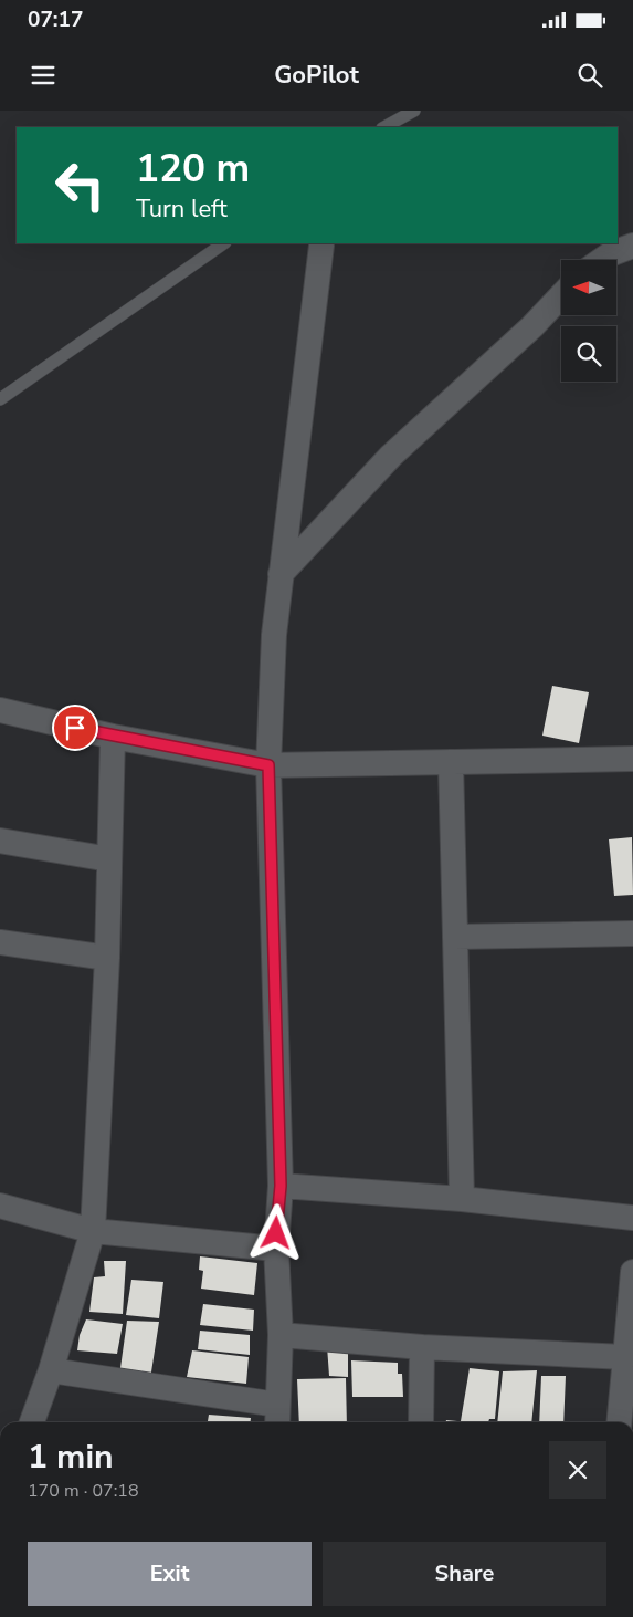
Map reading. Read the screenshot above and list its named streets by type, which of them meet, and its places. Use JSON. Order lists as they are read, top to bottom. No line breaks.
{"north":"left","page":{"status":"07:17","header":"GoPilot","turn":["120 m","Turn left"],"heading":["1 min","170 m · 07:18"],"buttons":["Exit","Share"]}}
